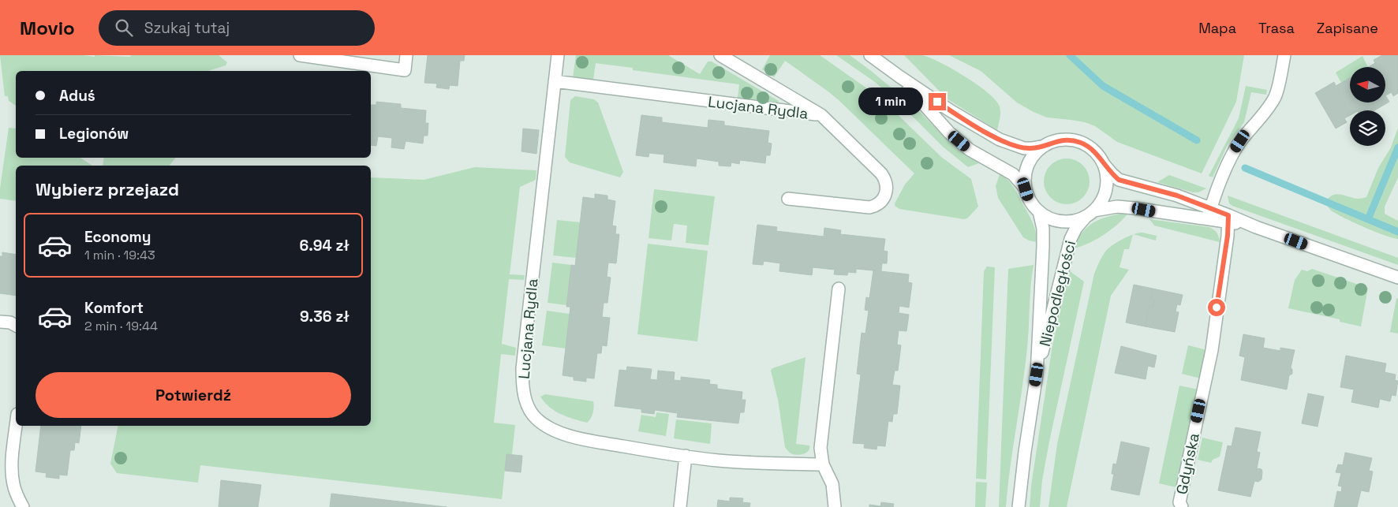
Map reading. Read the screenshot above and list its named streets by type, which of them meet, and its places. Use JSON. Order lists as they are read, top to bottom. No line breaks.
{"streets":{"street":["Lucjana Rydla","Niepodległości","Gdyńska"]},"north":"left","page":{"header":"Movio","search":"Szukaj tutaj","nav":["Mapa","Trasa","Zapisane"],"banner":["Aduś","Legionów"],"bubble":"1 min","heading":"Wybierz przejazd","list":[{"name":"Economy","note":"1 min · 19:43","value":"6.94 zł"},{"name":"Komfort","note":"2 min · 19:44","value":"9.36 zł"}],"buttons":"Potwierdź"}}
